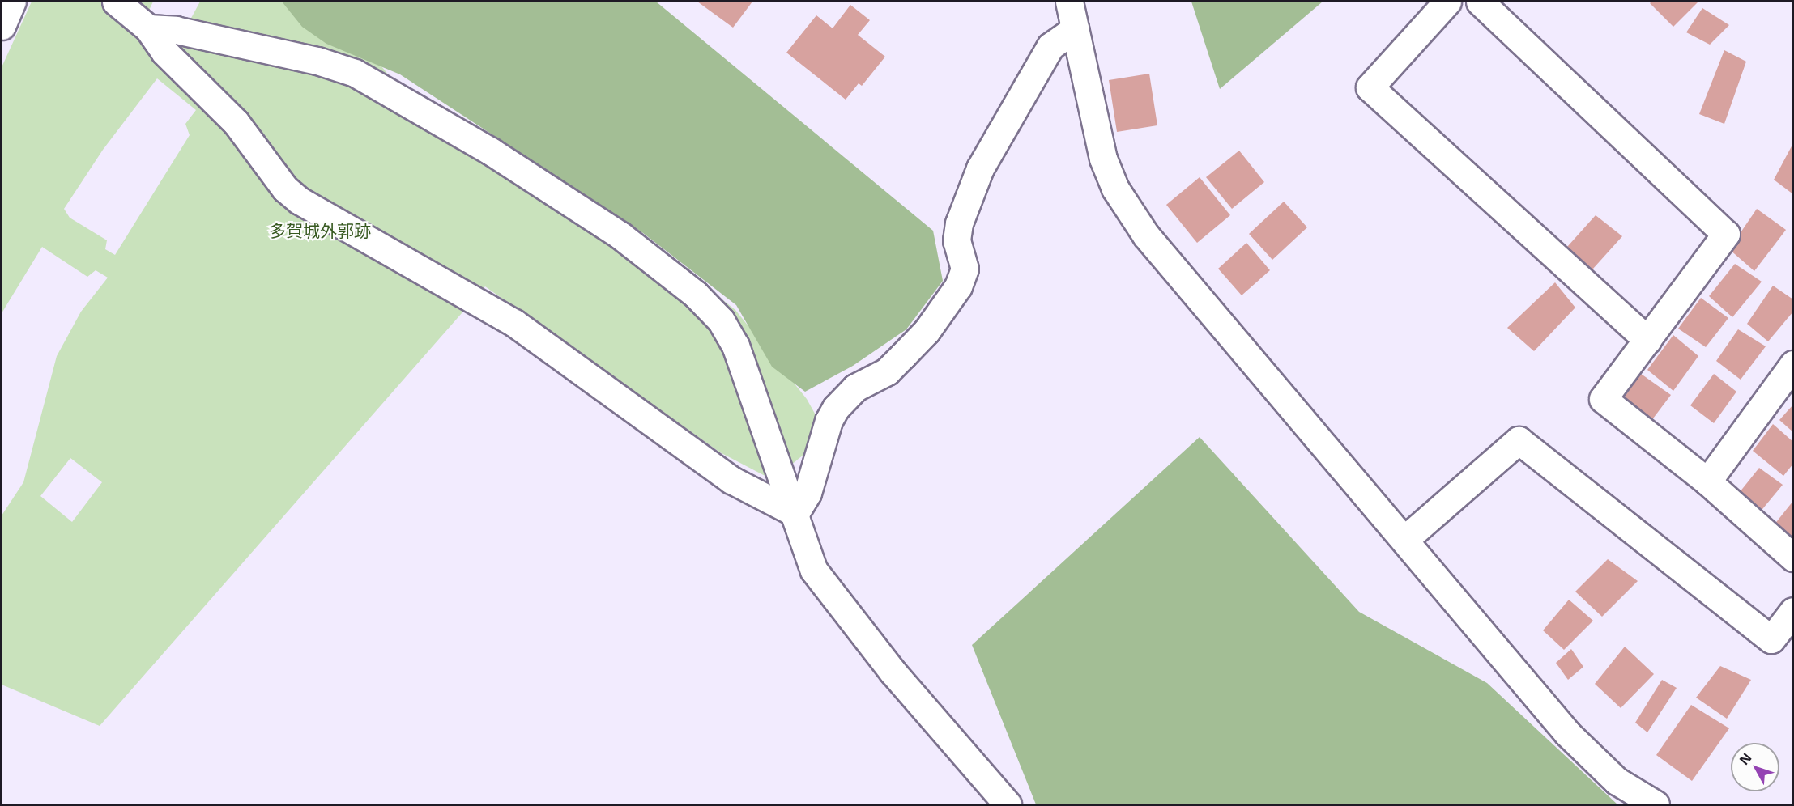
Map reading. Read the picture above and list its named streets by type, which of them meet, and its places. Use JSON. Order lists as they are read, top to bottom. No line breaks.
{"parks":["多賀城外郭跡"],"north":"top left"}
